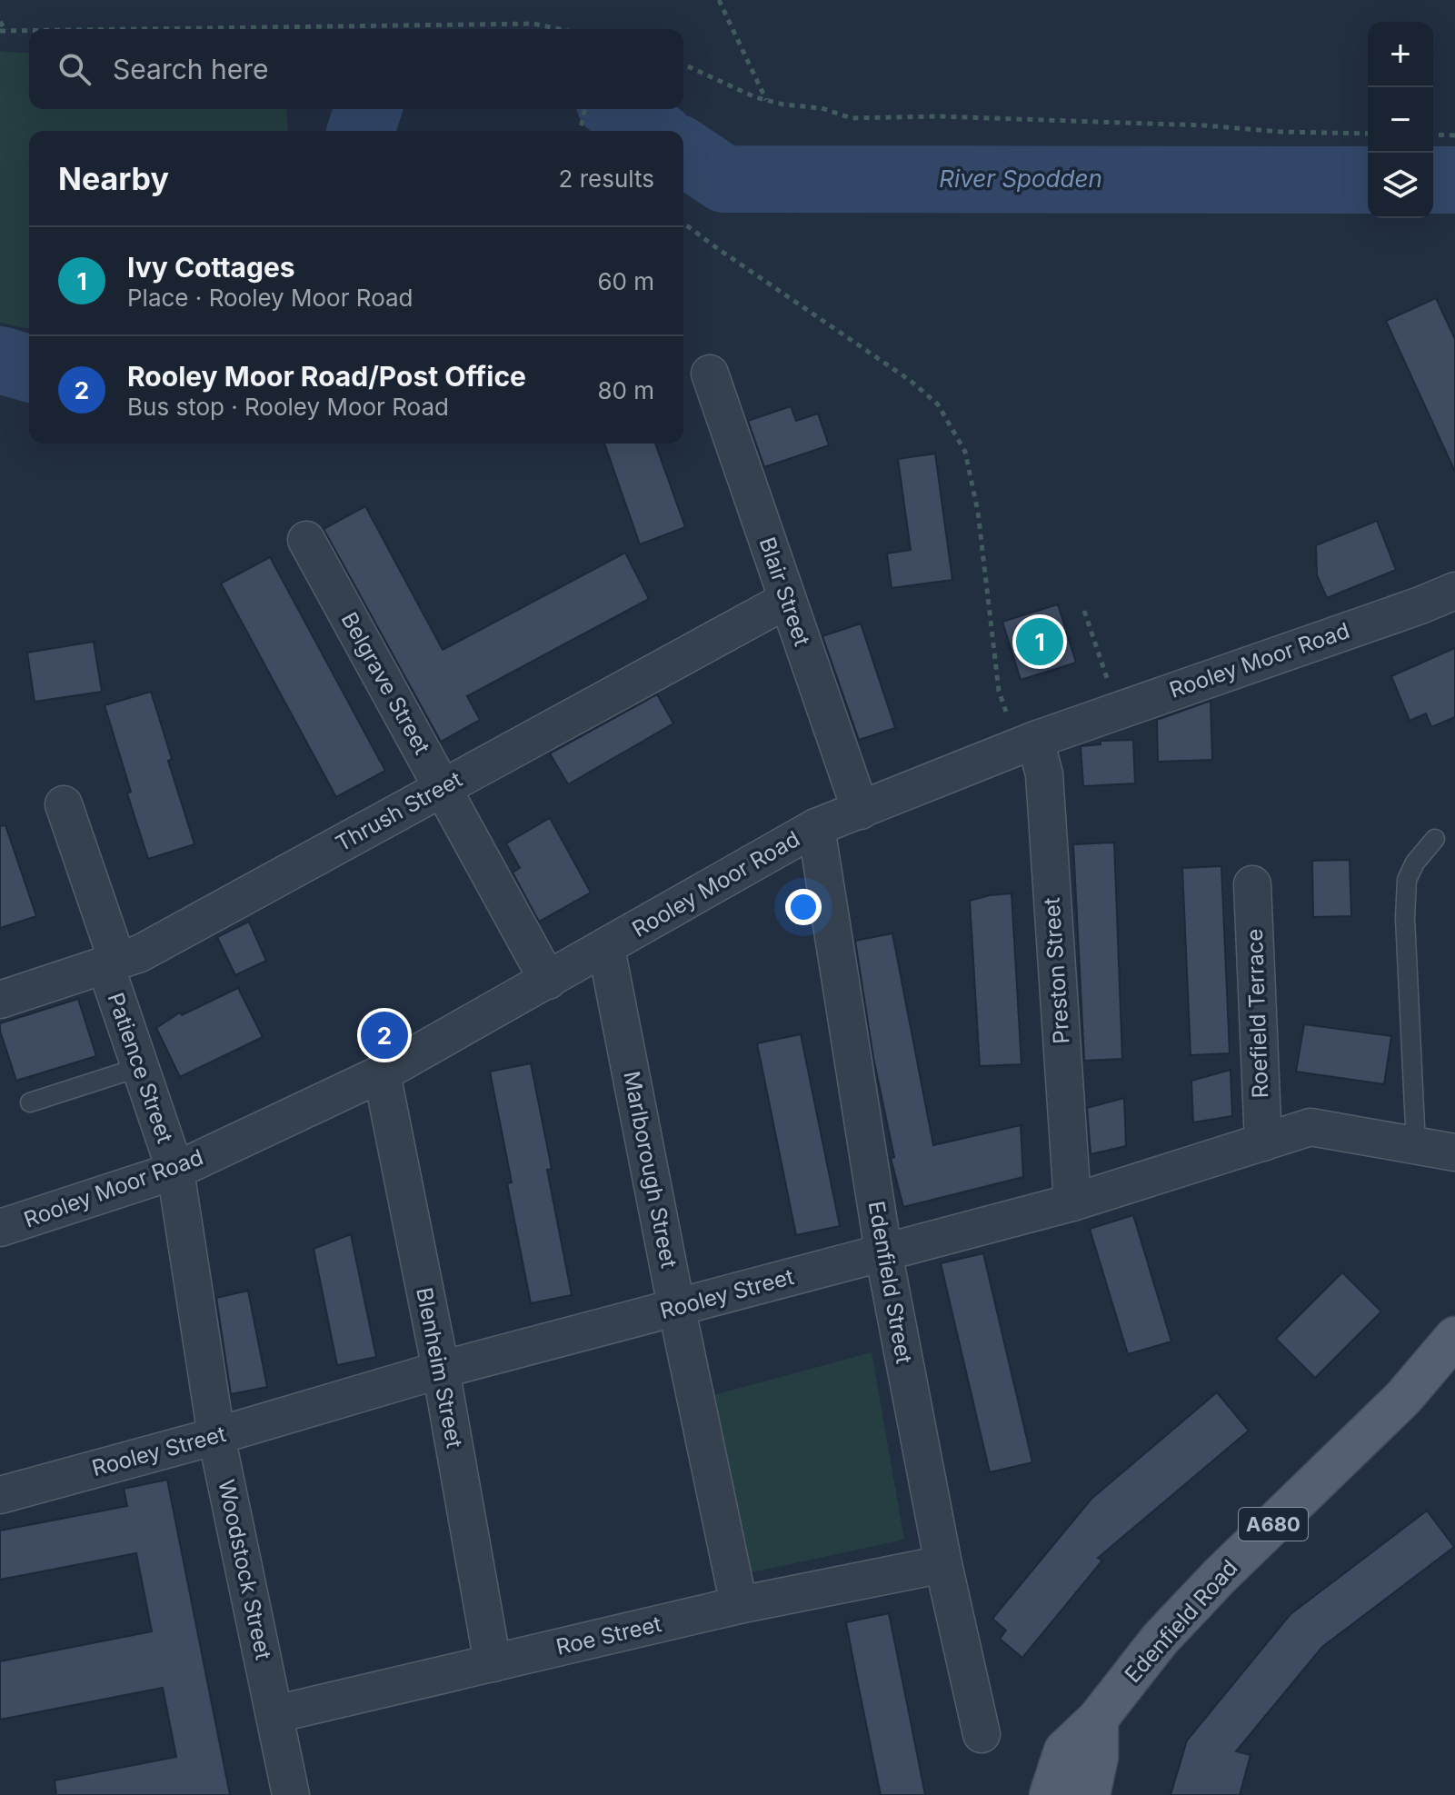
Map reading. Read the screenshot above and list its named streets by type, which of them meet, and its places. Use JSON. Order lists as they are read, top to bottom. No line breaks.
{"streets":{"main road":["A680","Edenfield Road"],"street":["Blair Street","Rooley Moor Road","Belgrave Street","Thrush Street","Preston Street","Roefield Terrace","Patience Street","Marlborough Street","Edenfield Street","Rooley Street","Blenheim Street","Woodstock Street","Roe Street"]},"crossings":[["Blair Street","Rooley Moor Road"],["Blair Street","Thrush Street"],["Rooley Moor Road","Belgrave Street"],["Rooley Moor Road","Preston Street"],["Rooley Moor Road","Patience Street"],["Rooley Moor Road","Marlborough Street"],["Rooley Moor Road","Edenfield Street"],["Rooley Moor Road","Blenheim Street"],["Rooley Moor Road","Woodstock Street"],["Belgrave Street","Thrush Street"],["Thrush Street","Patience Street"],["Preston Street","Rooley Street"],["Roefield Terrace","Rooley Street"],["Patience Street","Woodstock Street"],["Marlborough Street","Rooley Street"],["Marlborough Street","Roe Street"],["Edenfield Street","Rooley Street"],["Edenfield Street","Roe Street"],["Rooley Street","Blenheim Street"],["Rooley Street","Woodstock Street"],["Blenheim Street","Roe Street"],["Woodstock Street","Roe Street"]],"water":["River Spodden"],"page":{"map_buttons":["+","−"],"search":"Search here","heading":["Nearby","2 results"],"list":[{"mark":"1","name":"Ivy Cottages","note":"Place · Rooley Moor Road","value":"60 m"},{"mark":"2","name":"Rooley Moor Road/Post Office","note":"Bus stop · Rooley Moor Road","value":"80 m"}],"pins":["1","2"]}}
